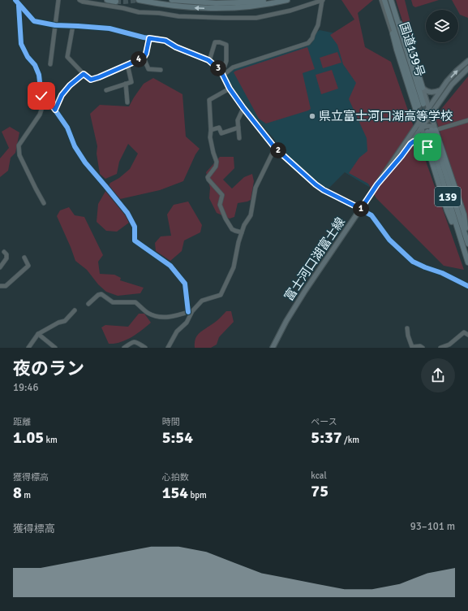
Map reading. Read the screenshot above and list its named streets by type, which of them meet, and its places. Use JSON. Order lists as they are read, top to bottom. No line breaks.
{"streets":{"highway":["国道139号","139"],"main road":["富士河口湖富士線"]},"places":["県立富士河口湖高等学校"],"page":{"pins":["4","3","2","1"],"heading":["夜のラン","19:46"],"stats":[["距離","1.05 km"],["時間","5:54"],["ペース","5:37 /km"],["獲得標高","8 m"],["心拍数","154 bpm"],["kcal","75"]],"chart":["獲得標高","93–101 m"]}}
